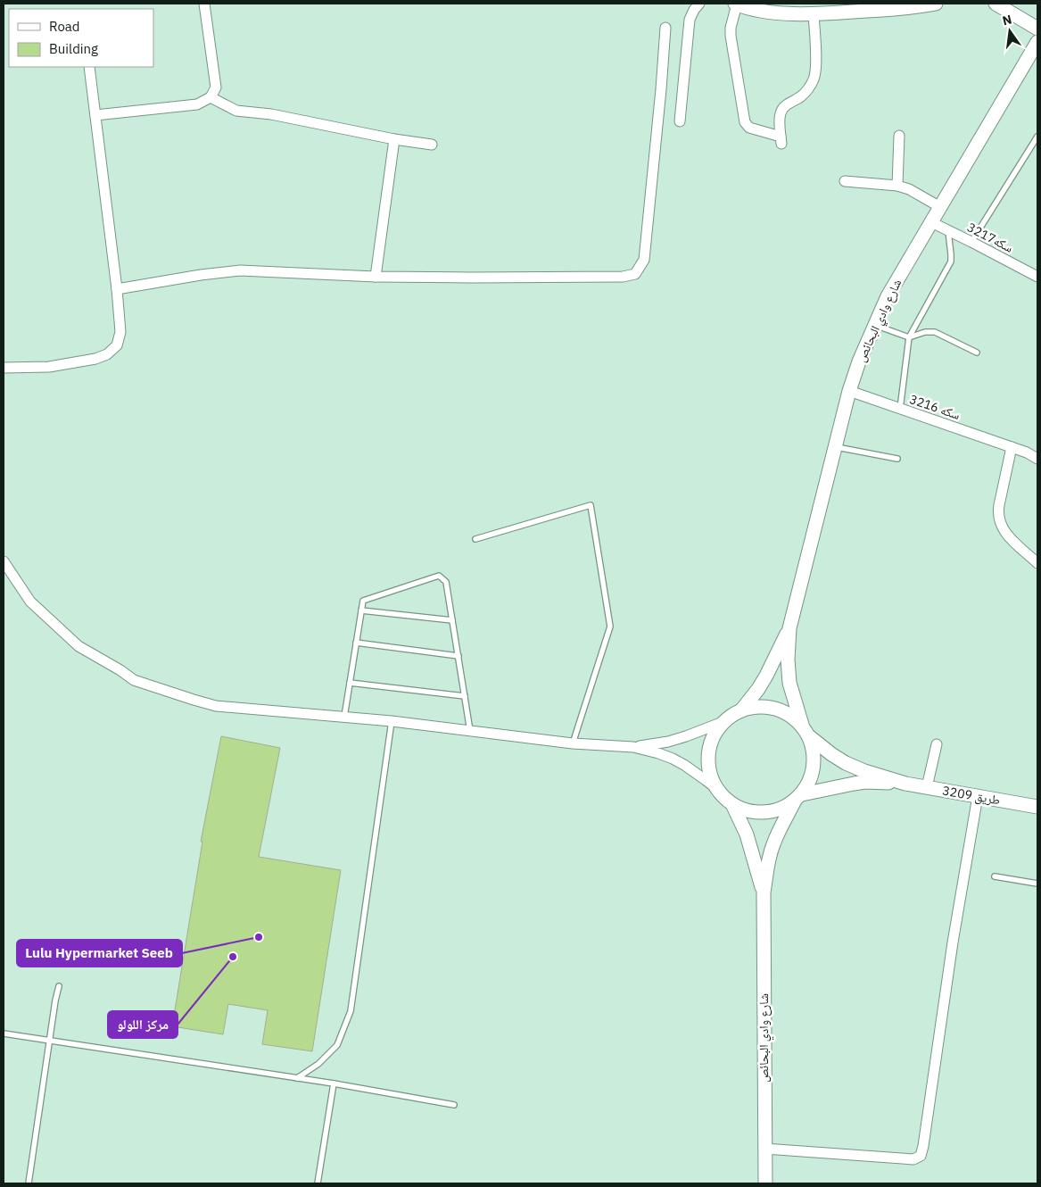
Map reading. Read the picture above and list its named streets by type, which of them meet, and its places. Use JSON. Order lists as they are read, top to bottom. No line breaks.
{"streets":{"street":["سكه3217","شارع وادي البحائص","سكه 3216","طريق 3209"]},"crossings":[["سكه3217","شارع وادي البحائص"],["شارع وادي البحائص","سكه 3216"]],"places":["Lulu Hypermarket Seeb","مركز اللولو"],"legend":["Road","Building"],"north":"top"}
